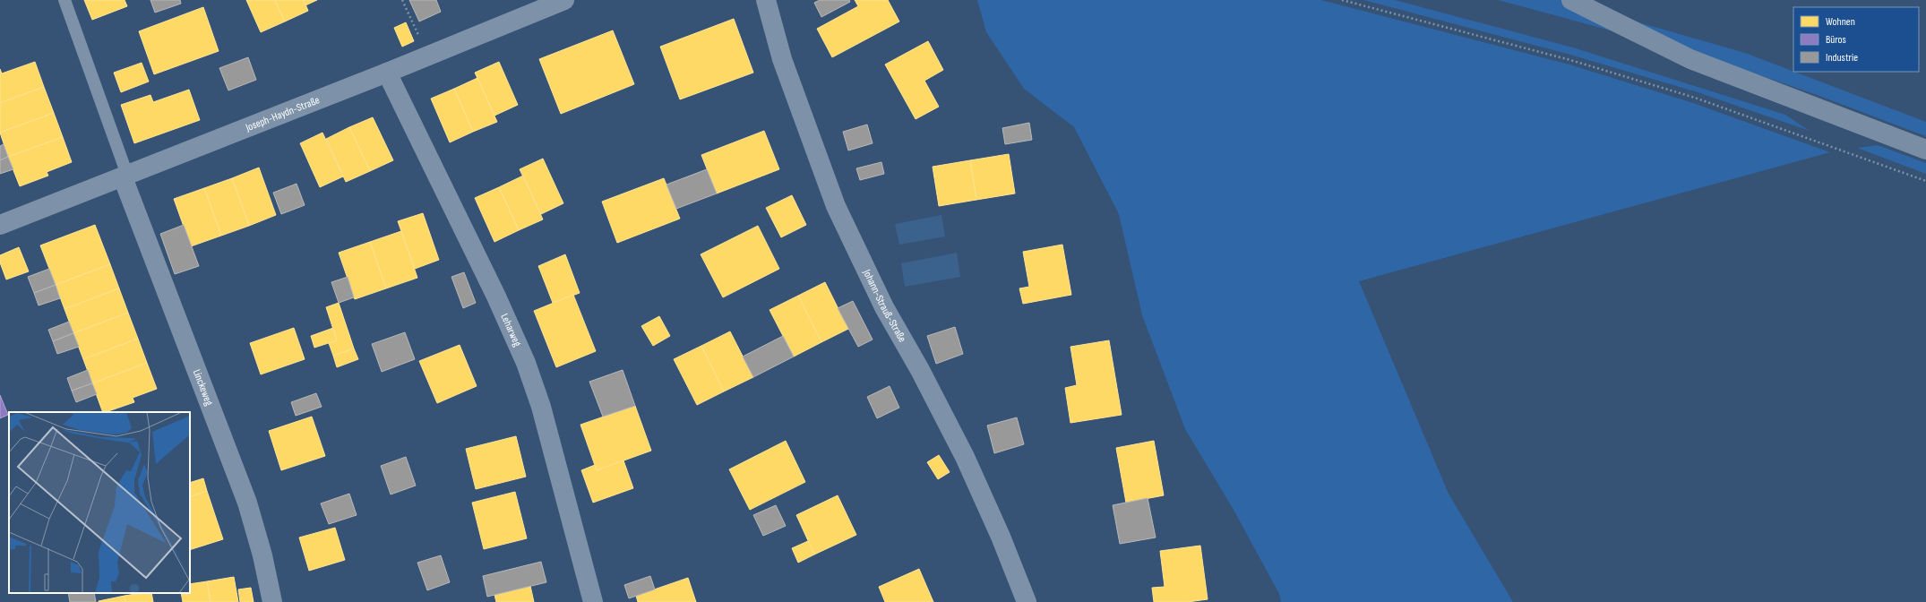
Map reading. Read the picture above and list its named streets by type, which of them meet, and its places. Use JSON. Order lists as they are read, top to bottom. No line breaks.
{"streets":{"street":["Joseph-Haydn-Straße","Johann-Strauß-Straße","Leharweg","Linckeweg"]},"crossings":[["Joseph-Haydn-Straße","Leharweg"],["Joseph-Haydn-Straße","Linckeweg"]],"legend":["Wohnen","Büros","Industrie"]}
